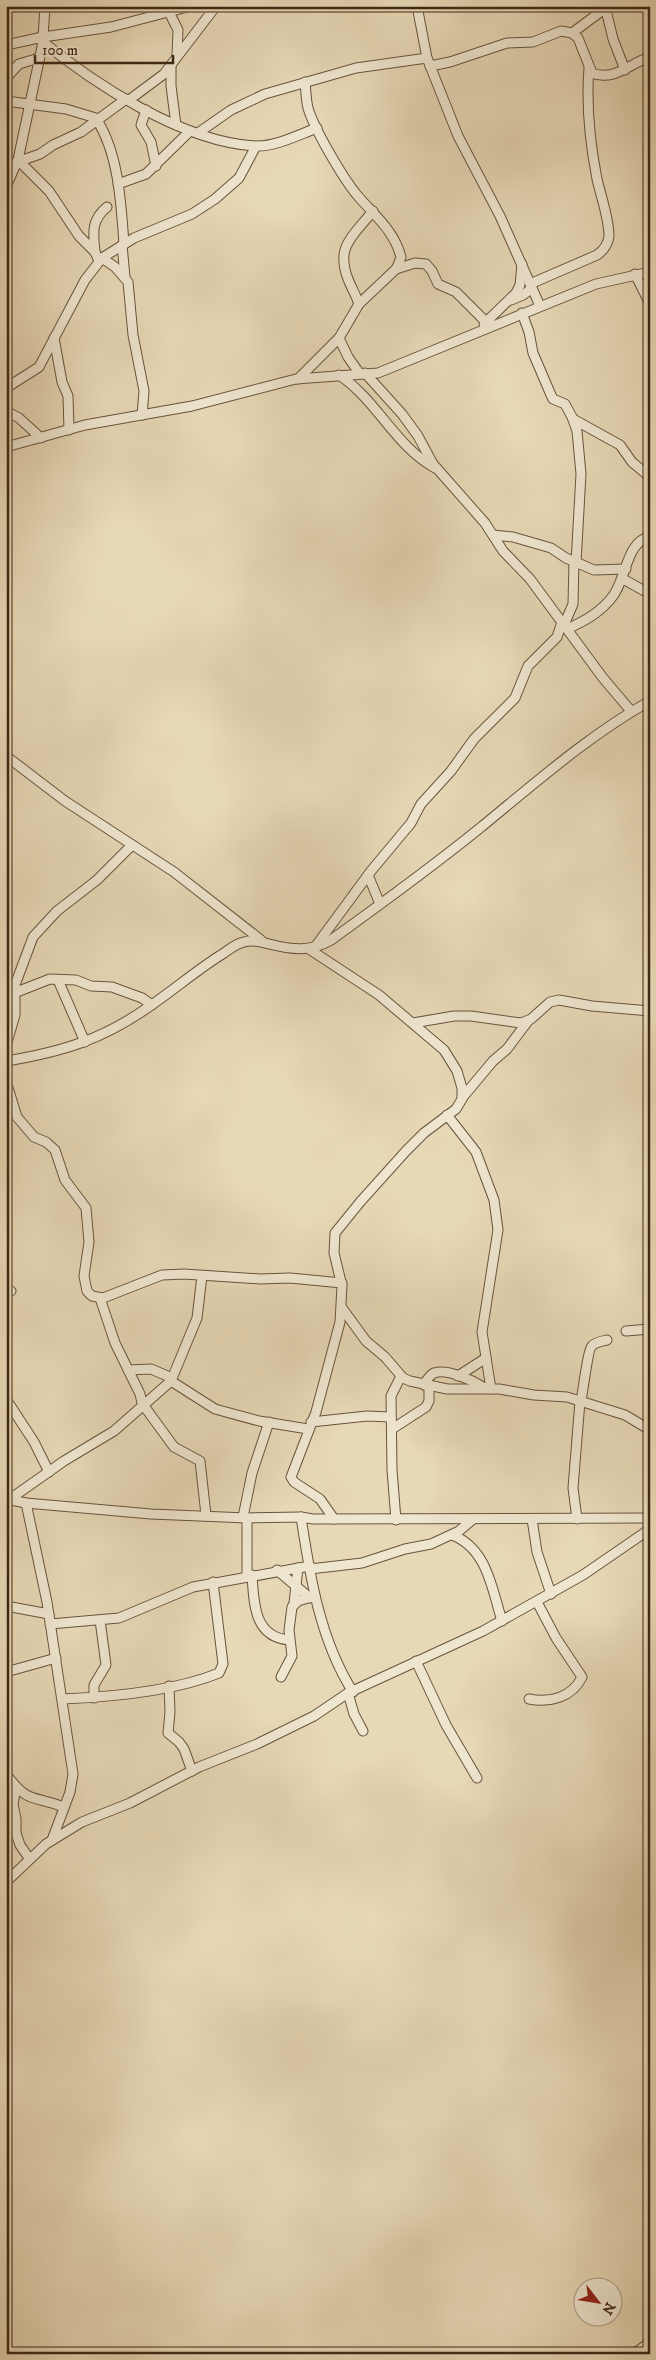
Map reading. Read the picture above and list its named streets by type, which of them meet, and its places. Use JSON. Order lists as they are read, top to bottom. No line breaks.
{"scale_bar":"100 m","north":"bottom right"}
